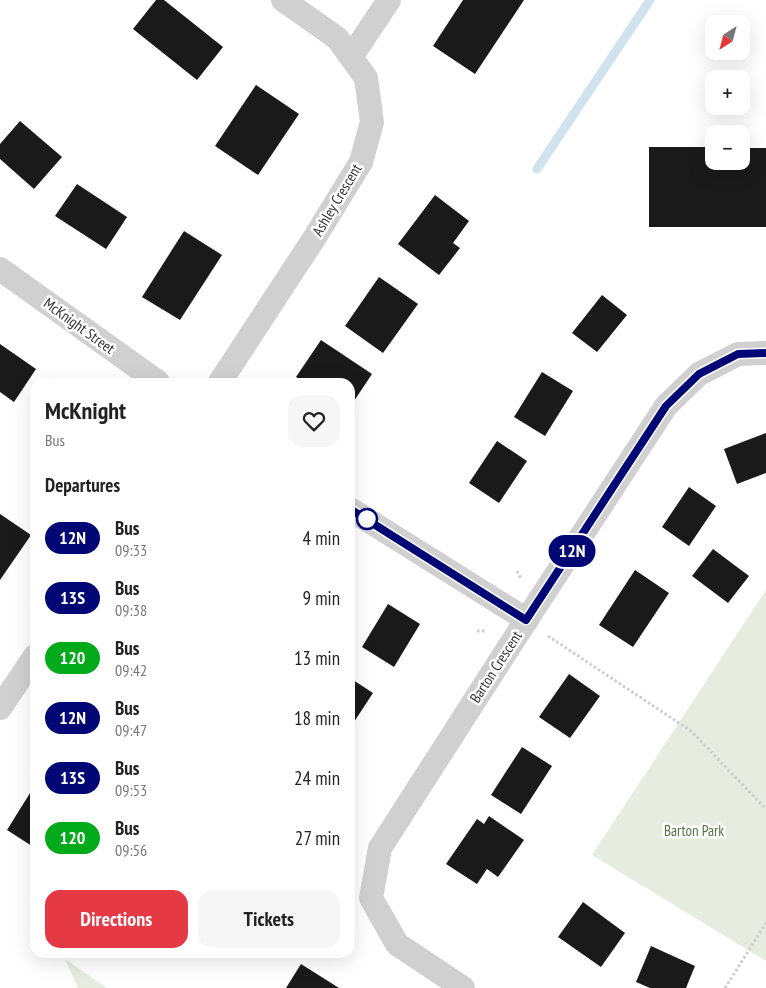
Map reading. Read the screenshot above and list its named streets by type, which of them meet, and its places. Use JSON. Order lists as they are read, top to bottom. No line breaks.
{"streets":{"street":["Ashley Crescent","McKnight Street","Barton Crescent"]},"parks":["Barton Park"],"lines":["bus line 12N"],"north":"bottom left","page":{"on_map":"12N","map_buttons":["+","−"],"heading":[["McKnight","Bus"],"Departures"],"list":[{"mark":"12N","name":"Bus","note":"09:33","value":"4 min"},{"mark":"13S","name":"Bus","note":"09:38","value":"9 min"},{"mark":"120","name":"Bus","note":"09:42","value":"13 min"},{"mark":"12N","name":"Bus","note":"09:47","value":"18 min"},{"mark":"13S","name":"Bus","note":"09:53","value":"24 min"},{"mark":"120","name":"Bus","note":"09:56","value":"27 min"}],"buttons":["Directions","Tickets"]}}
